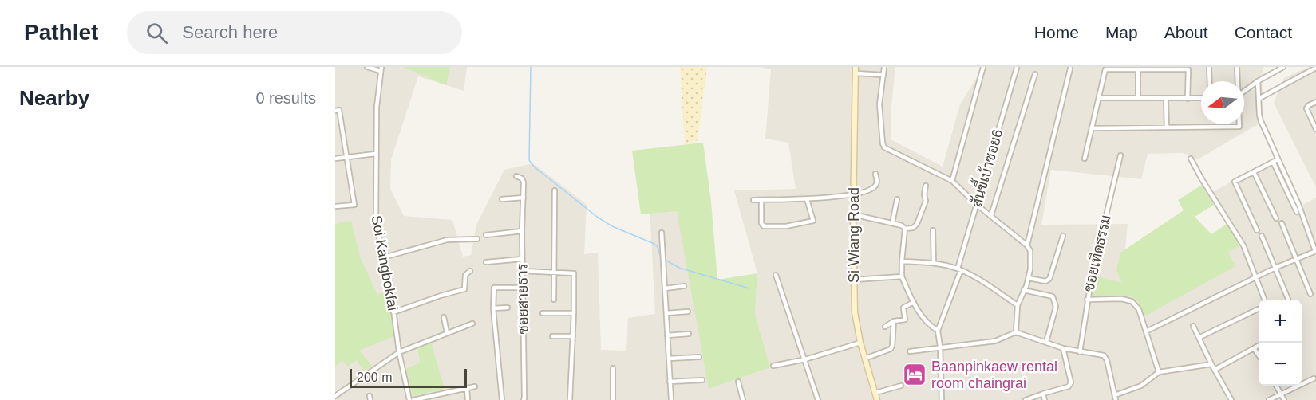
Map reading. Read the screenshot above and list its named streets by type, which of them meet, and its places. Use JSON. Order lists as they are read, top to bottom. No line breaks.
{"streets":{"main road":["Si Wiang Road"],"street":["สันขี้เบ้าซอย6","ซอยเทิดธรรม","Soi Kangbokfai","ซอยสายธาร"]},"places":{"hotel":["Baanpinkaew rental room chaingrai"]},"scale_bar":"200 m","north":"left","page":{"header":"Pathlet","search":"Search here","nav":["Home","Map","About","Contact"],"heading":["Nearby","0 results"],"map_buttons":["+","−"],"scale":"200 m"}}
